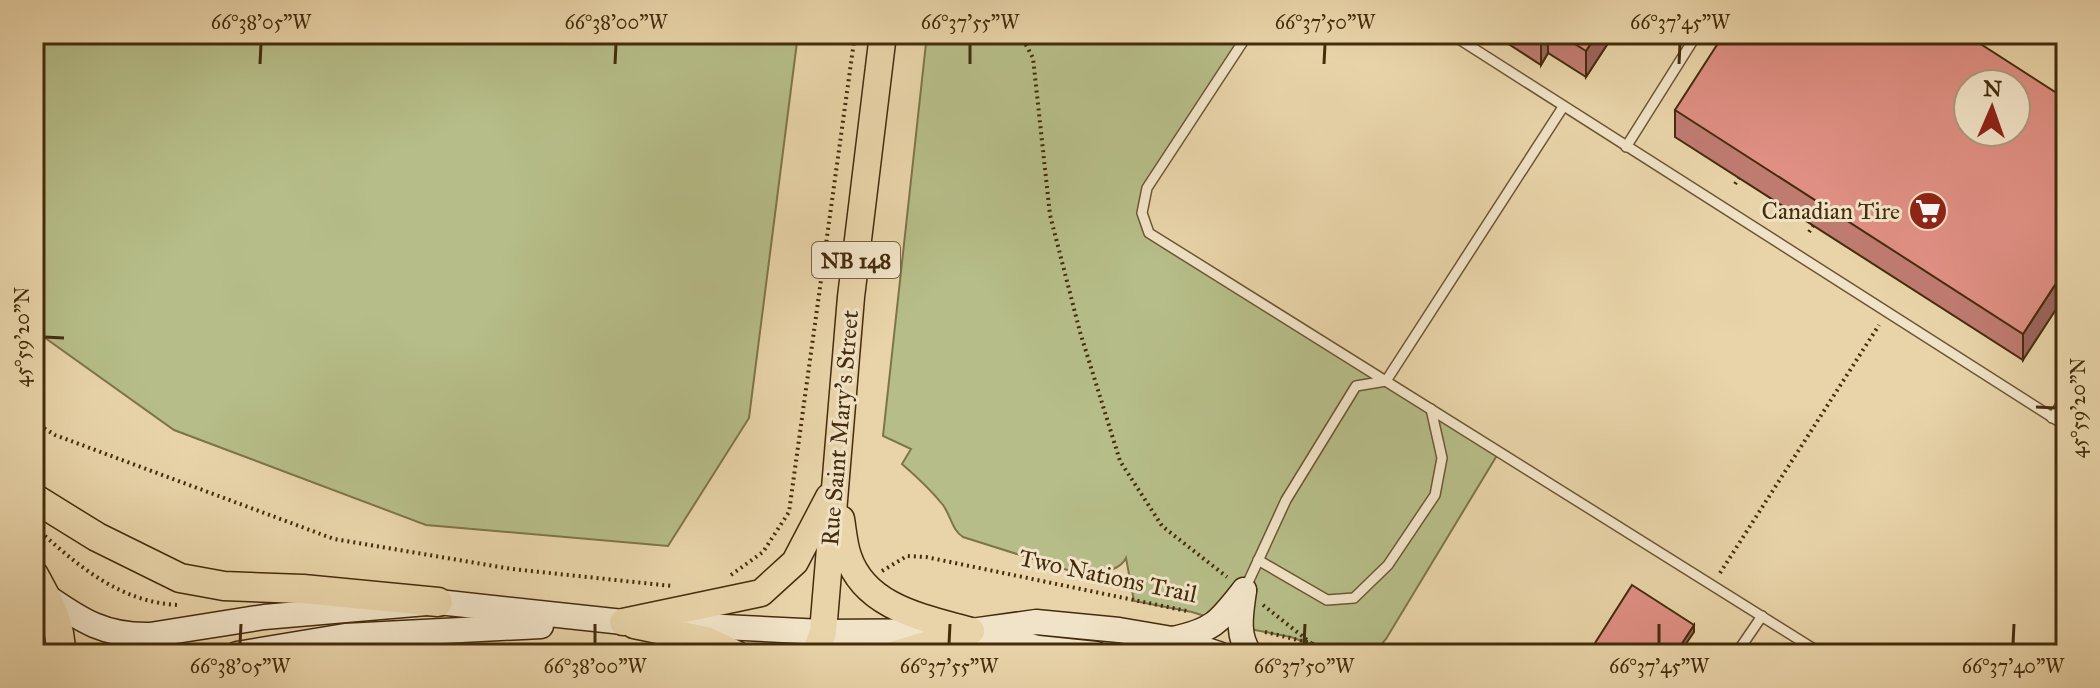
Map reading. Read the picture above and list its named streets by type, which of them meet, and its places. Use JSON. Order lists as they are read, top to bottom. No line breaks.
{"streets":{"main road":["NB 148","Rue Saint Mary's Street"],"path":["Two Nations Trail"]},"places":{"supermarket":["Canadian Tire"]},"north":"top","coordinates":["66°38'05\"W","66°38'00\"W","66°37'55\"W","66°37'50\"W","66°37'45\"W","45°59'20\"N","66°37'40\"W"]}
